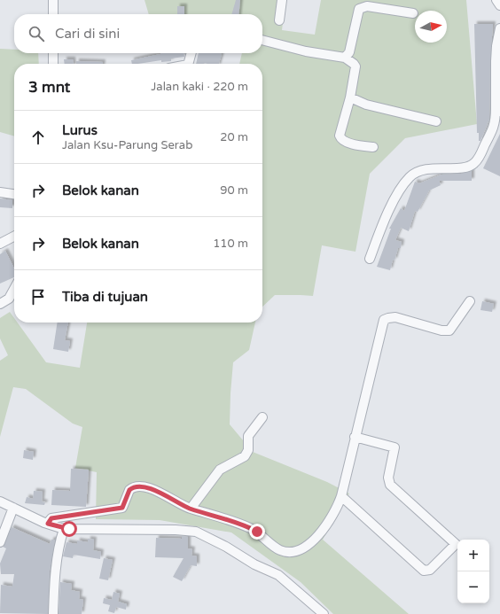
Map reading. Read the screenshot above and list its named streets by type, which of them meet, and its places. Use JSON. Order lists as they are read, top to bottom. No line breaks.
{"north":"right","page":{"search":"Cari di sini","heading":["3 mnt","Jalan kaki · 220 m"],"list":[["Lurus","Jalan Ksu-Parung Serab","20 m"],["Belok kanan","90 m"],["Belok kanan","110 m"],"Tiba di tujuan"],"map_buttons":["+","−"]}}
